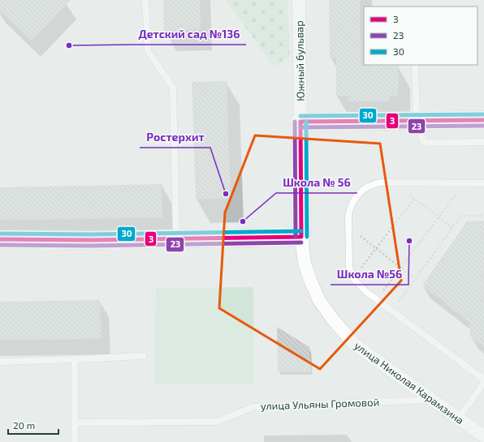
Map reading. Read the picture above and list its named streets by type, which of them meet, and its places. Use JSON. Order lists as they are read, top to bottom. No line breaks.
{"streets":{"street":["Южный бульвар","улица Николая Карамзина"],"lane":["улица Ульяны Громовой"]},"crossings":[["Южный бульвар","улица Николая Карамзина"],["улица Николая Карамзина","улица Ульяны Громовой"]],"places":["Детский сад №136","Ростерхит","Школа № 56","Школа №56"],"lines":["transit line 30","transit line 3","transit line 23"],"legend":["3","23","30"],"scale_bar":"20 m"}
